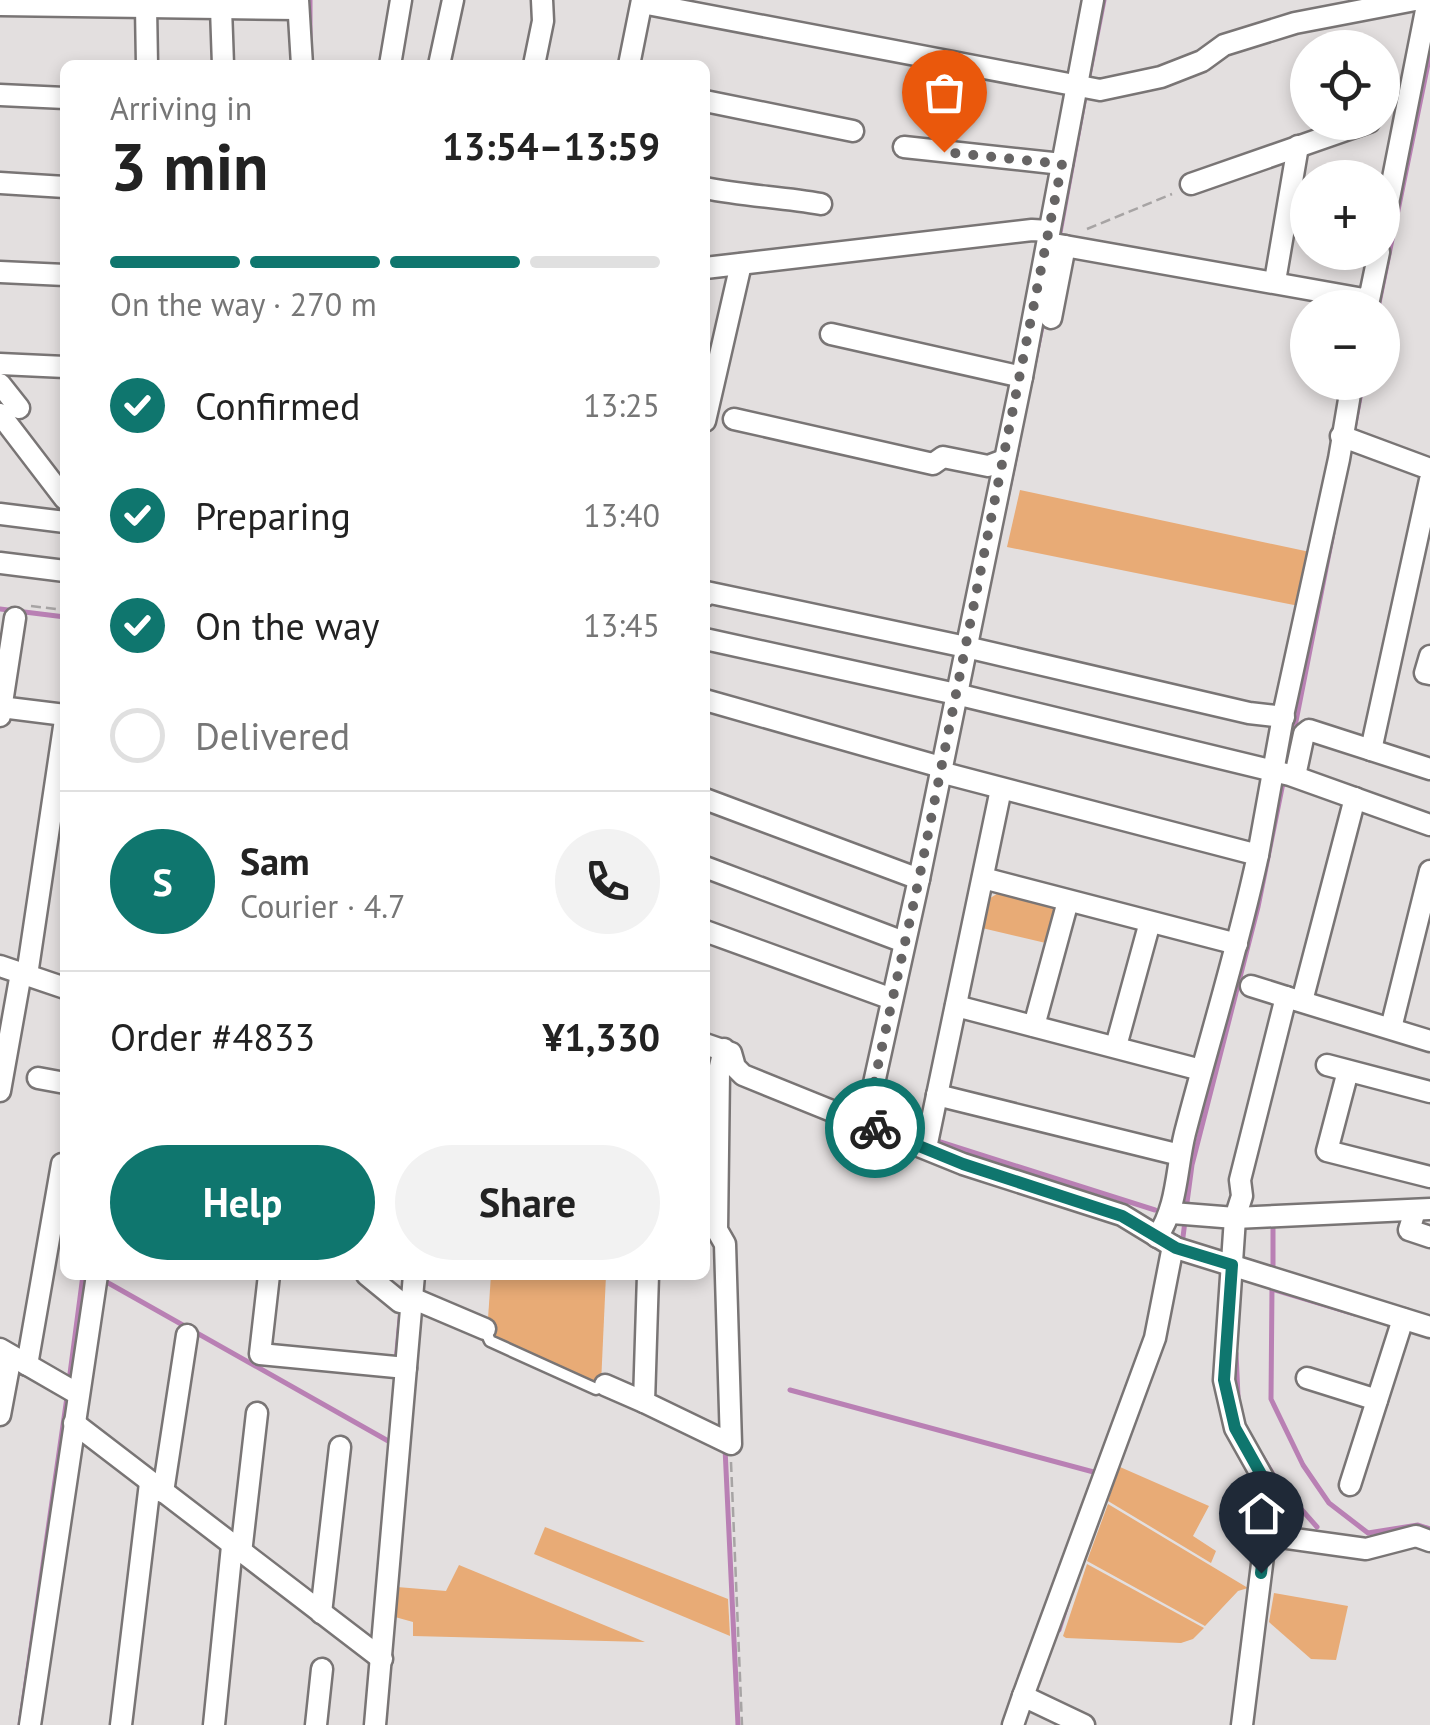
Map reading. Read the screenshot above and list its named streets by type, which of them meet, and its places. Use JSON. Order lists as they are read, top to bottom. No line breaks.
{"page":{"map_buttons":["+","−"],"heading":["3 min","Arriving in","13:54–13:59"],"panel":["Sam","Courier · 4.7","Order #4833","¥1,330"],"bar":"On the way · 270 m","list":[["Confirmed","13:25"],["Preparing","13:40"],["On the way","13:45"],"Delivered"],"round":"S","buttons":["Help","Share"]}}
